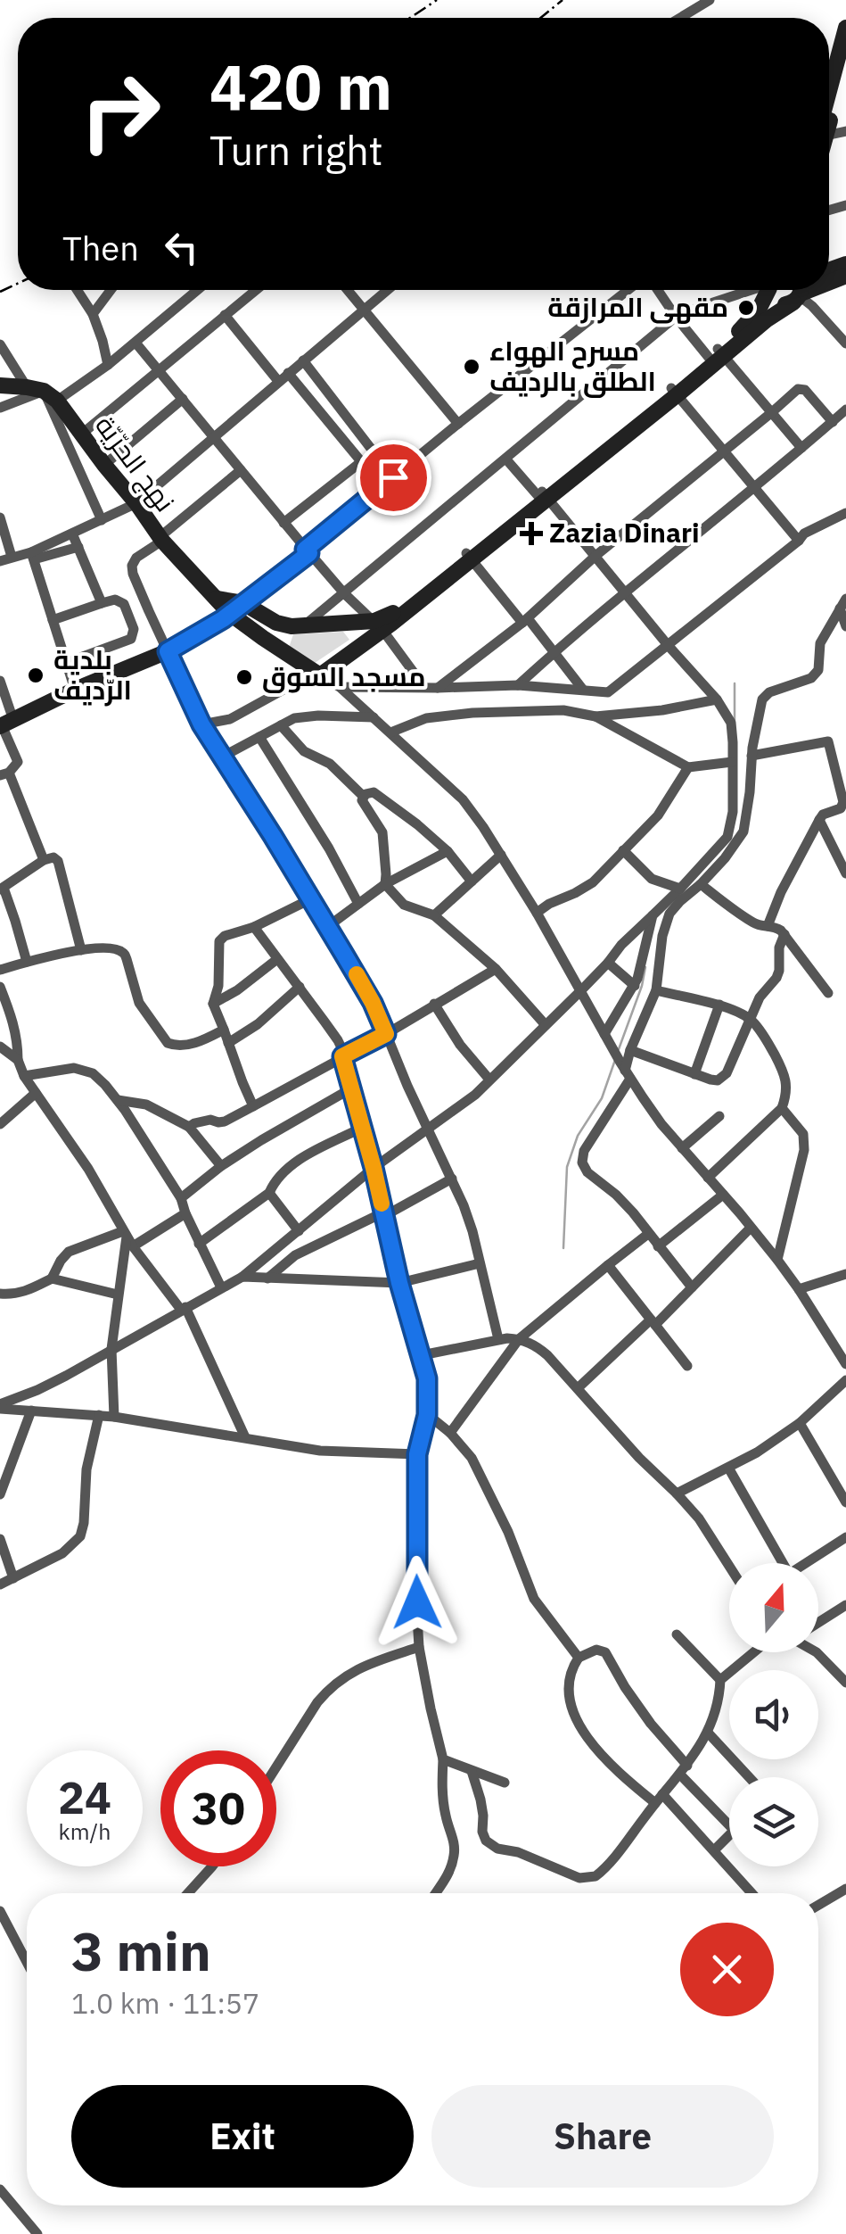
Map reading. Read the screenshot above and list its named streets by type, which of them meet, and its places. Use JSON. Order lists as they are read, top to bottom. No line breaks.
{"streets":{"street":["نهج الحرّيّة"]},"places":{"other":["مقهى المرازقة","مسرح الهواء الطلق بالرديف","بلدية الرّديف","مسجد السوق"],"health":["Zazia Dinari"]},"north":"top","page":{"turn":["420 m","Turn right"],"then":"Then","speed":"24 km/h","limit":"30","heading":["3 min","1.0 km · 11:57"],"buttons":["Exit","Share"]}}
